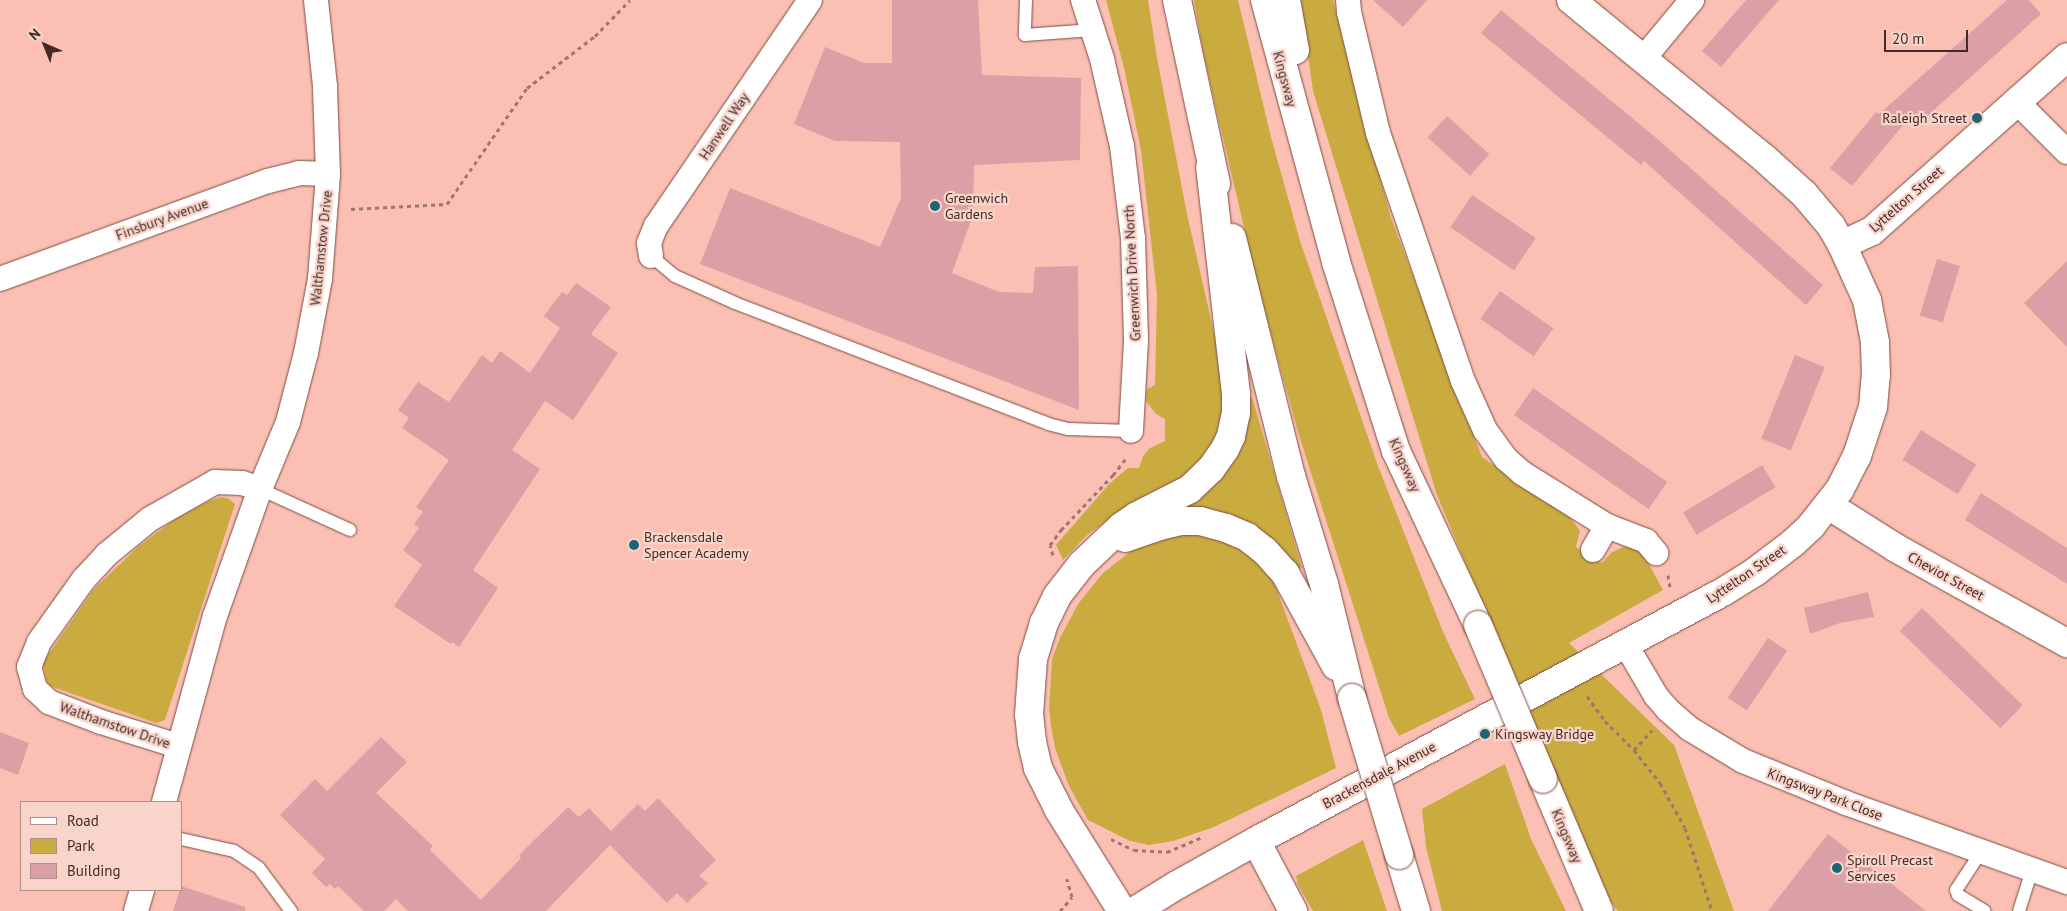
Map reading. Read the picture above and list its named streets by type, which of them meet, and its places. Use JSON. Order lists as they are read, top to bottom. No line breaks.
{"streets":{"main road":["Kingsway","Lyttelton Street","Cheviot Street","Brackensdale Avenue"],"street":["Hanwell Way","Finsbury Avenue","Walthamstow Drive","Greenwich Drive North","Kingsway Park Close"]},"crossings":[["Lyttelton Street","Cheviot Street"],["Lyttelton Street","Brackensdale Avenue"],["Lyttelton Street","Kingsway Park Close"],["Finsbury Avenue","Walthamstow Drive"],["Brackensdale Avenue","Kingsway Park Close"]],"places":["Raleigh Street","Greenwich Gardens","Brackensdale Spencer Academy","Kingsway Bridge","Spiroll Precast Services"],"legend":["Road","Park","Building"],"scale_bar":"20 m","north":"top left"}
